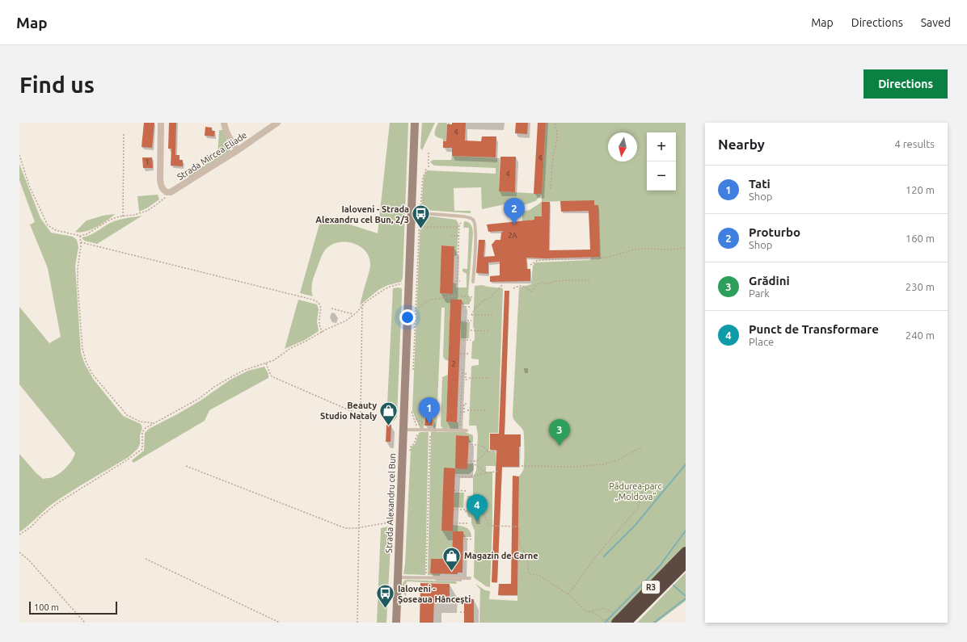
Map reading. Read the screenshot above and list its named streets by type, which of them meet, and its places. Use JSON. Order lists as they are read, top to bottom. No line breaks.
{"streets":{"highway":["R3"],"main road":["Strada Alexandru cel Bun"],"street":["Strada Mircea Eliade"]},"parks":["Pădurea-parc „Moldova”"],"places":{"bus stop":["Ialoveni - Strada Alexandru cel Bun, 2/3","Ialoveni - Șoseaua Hâncești"],"shop":["Beauty Studio Nataly","Magazin de Carne"]},"house_numbers":["4","4","1","4","2A","2"],"scale_bar":"100 m","north":"bottom","page":{"header":"Map","nav":["Map","Directions","Saved"],"buttons":"Directions","title":"Find us","heading":["Nearby","4 results"],"map_buttons":["+","−"],"list":[{"mark":"1","name":"Tati","note":"Shop","value":"120 m"},{"mark":"2","name":"Proturbo","note":"Shop","value":"160 m"},{"mark":"3","name":"Grădini","note":"Park","value":"230 m"},{"mark":"4","name":"Punct de Transformare","note":"Place","value":"240 m"}],"pins":["2","1","3","4"],"scale":"100 m"}}
